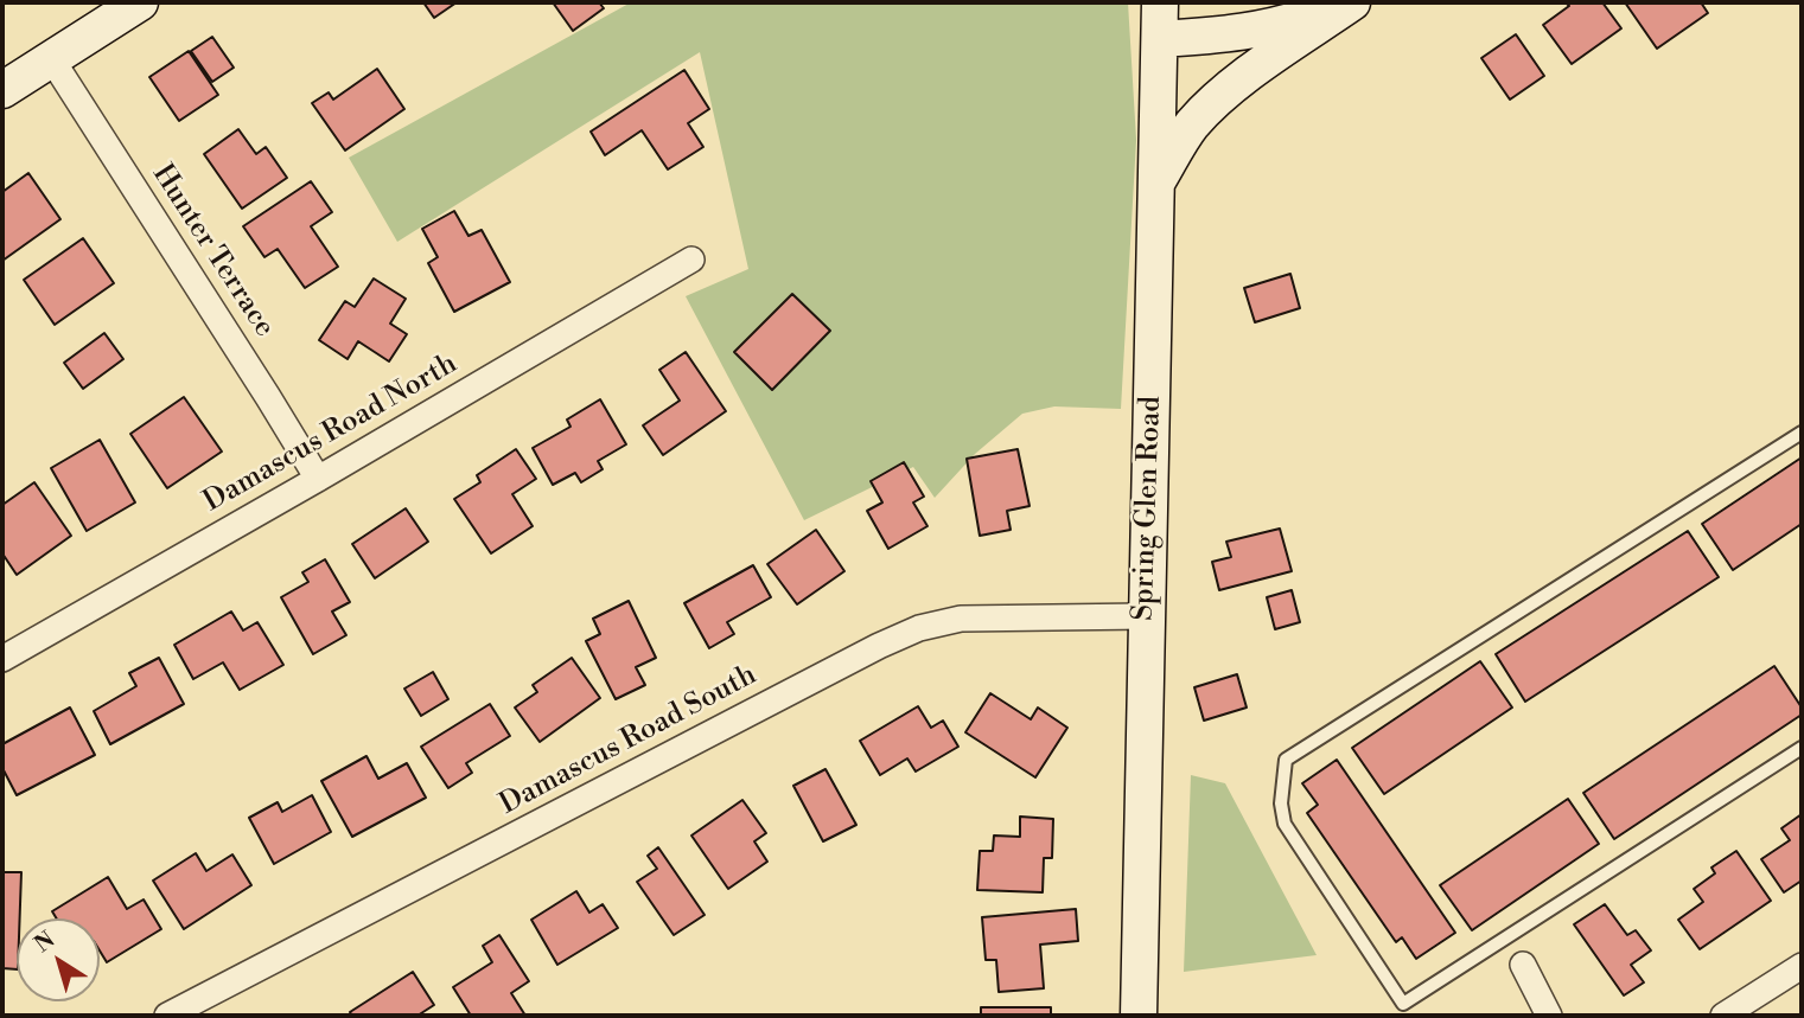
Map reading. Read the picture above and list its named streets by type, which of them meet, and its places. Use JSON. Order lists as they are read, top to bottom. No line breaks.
{"streets":{"street":["Hunter Terrace","Damascus Road North","Spring Glen Road","Damascus Road South"]},"crossings":[["Hunter Terrace","Damascus Road North"],["Spring Glen Road","Damascus Road South"]],"north":"top left"}
